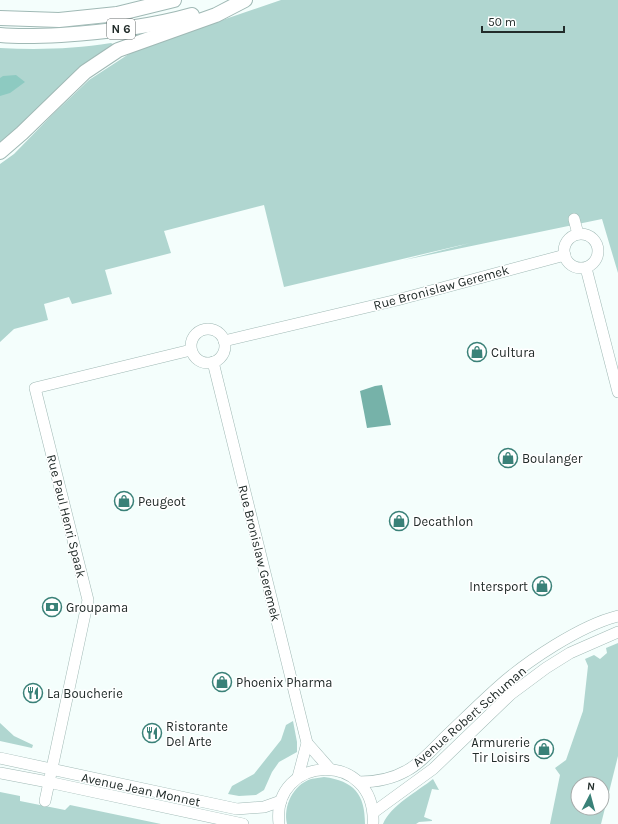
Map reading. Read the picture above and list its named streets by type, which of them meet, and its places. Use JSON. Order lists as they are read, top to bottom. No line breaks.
{"streets":{"main road":["N 6"],"street":["Rue Bronislaw Geremek","Rue Paul Henri Spaak","Avenue Robert Schuman","Avenue Jean Monnet"]},"crossings":[["Rue Bronislaw Geremek","Rue Paul Henri Spaak"],["Rue Paul Henri Spaak","Avenue Jean Monnet"]],"places":{"shop":["Cultura","Boulanger","Peugeot","Decathlon","Intersport","Phoenix Pharma","Armurerie Tir Loisirs"],"bank":["Groupama"],"restaurant":["La Boucherie","Ristorante Del Arte"]},"scale_bar":"50 m","north":"top"}
